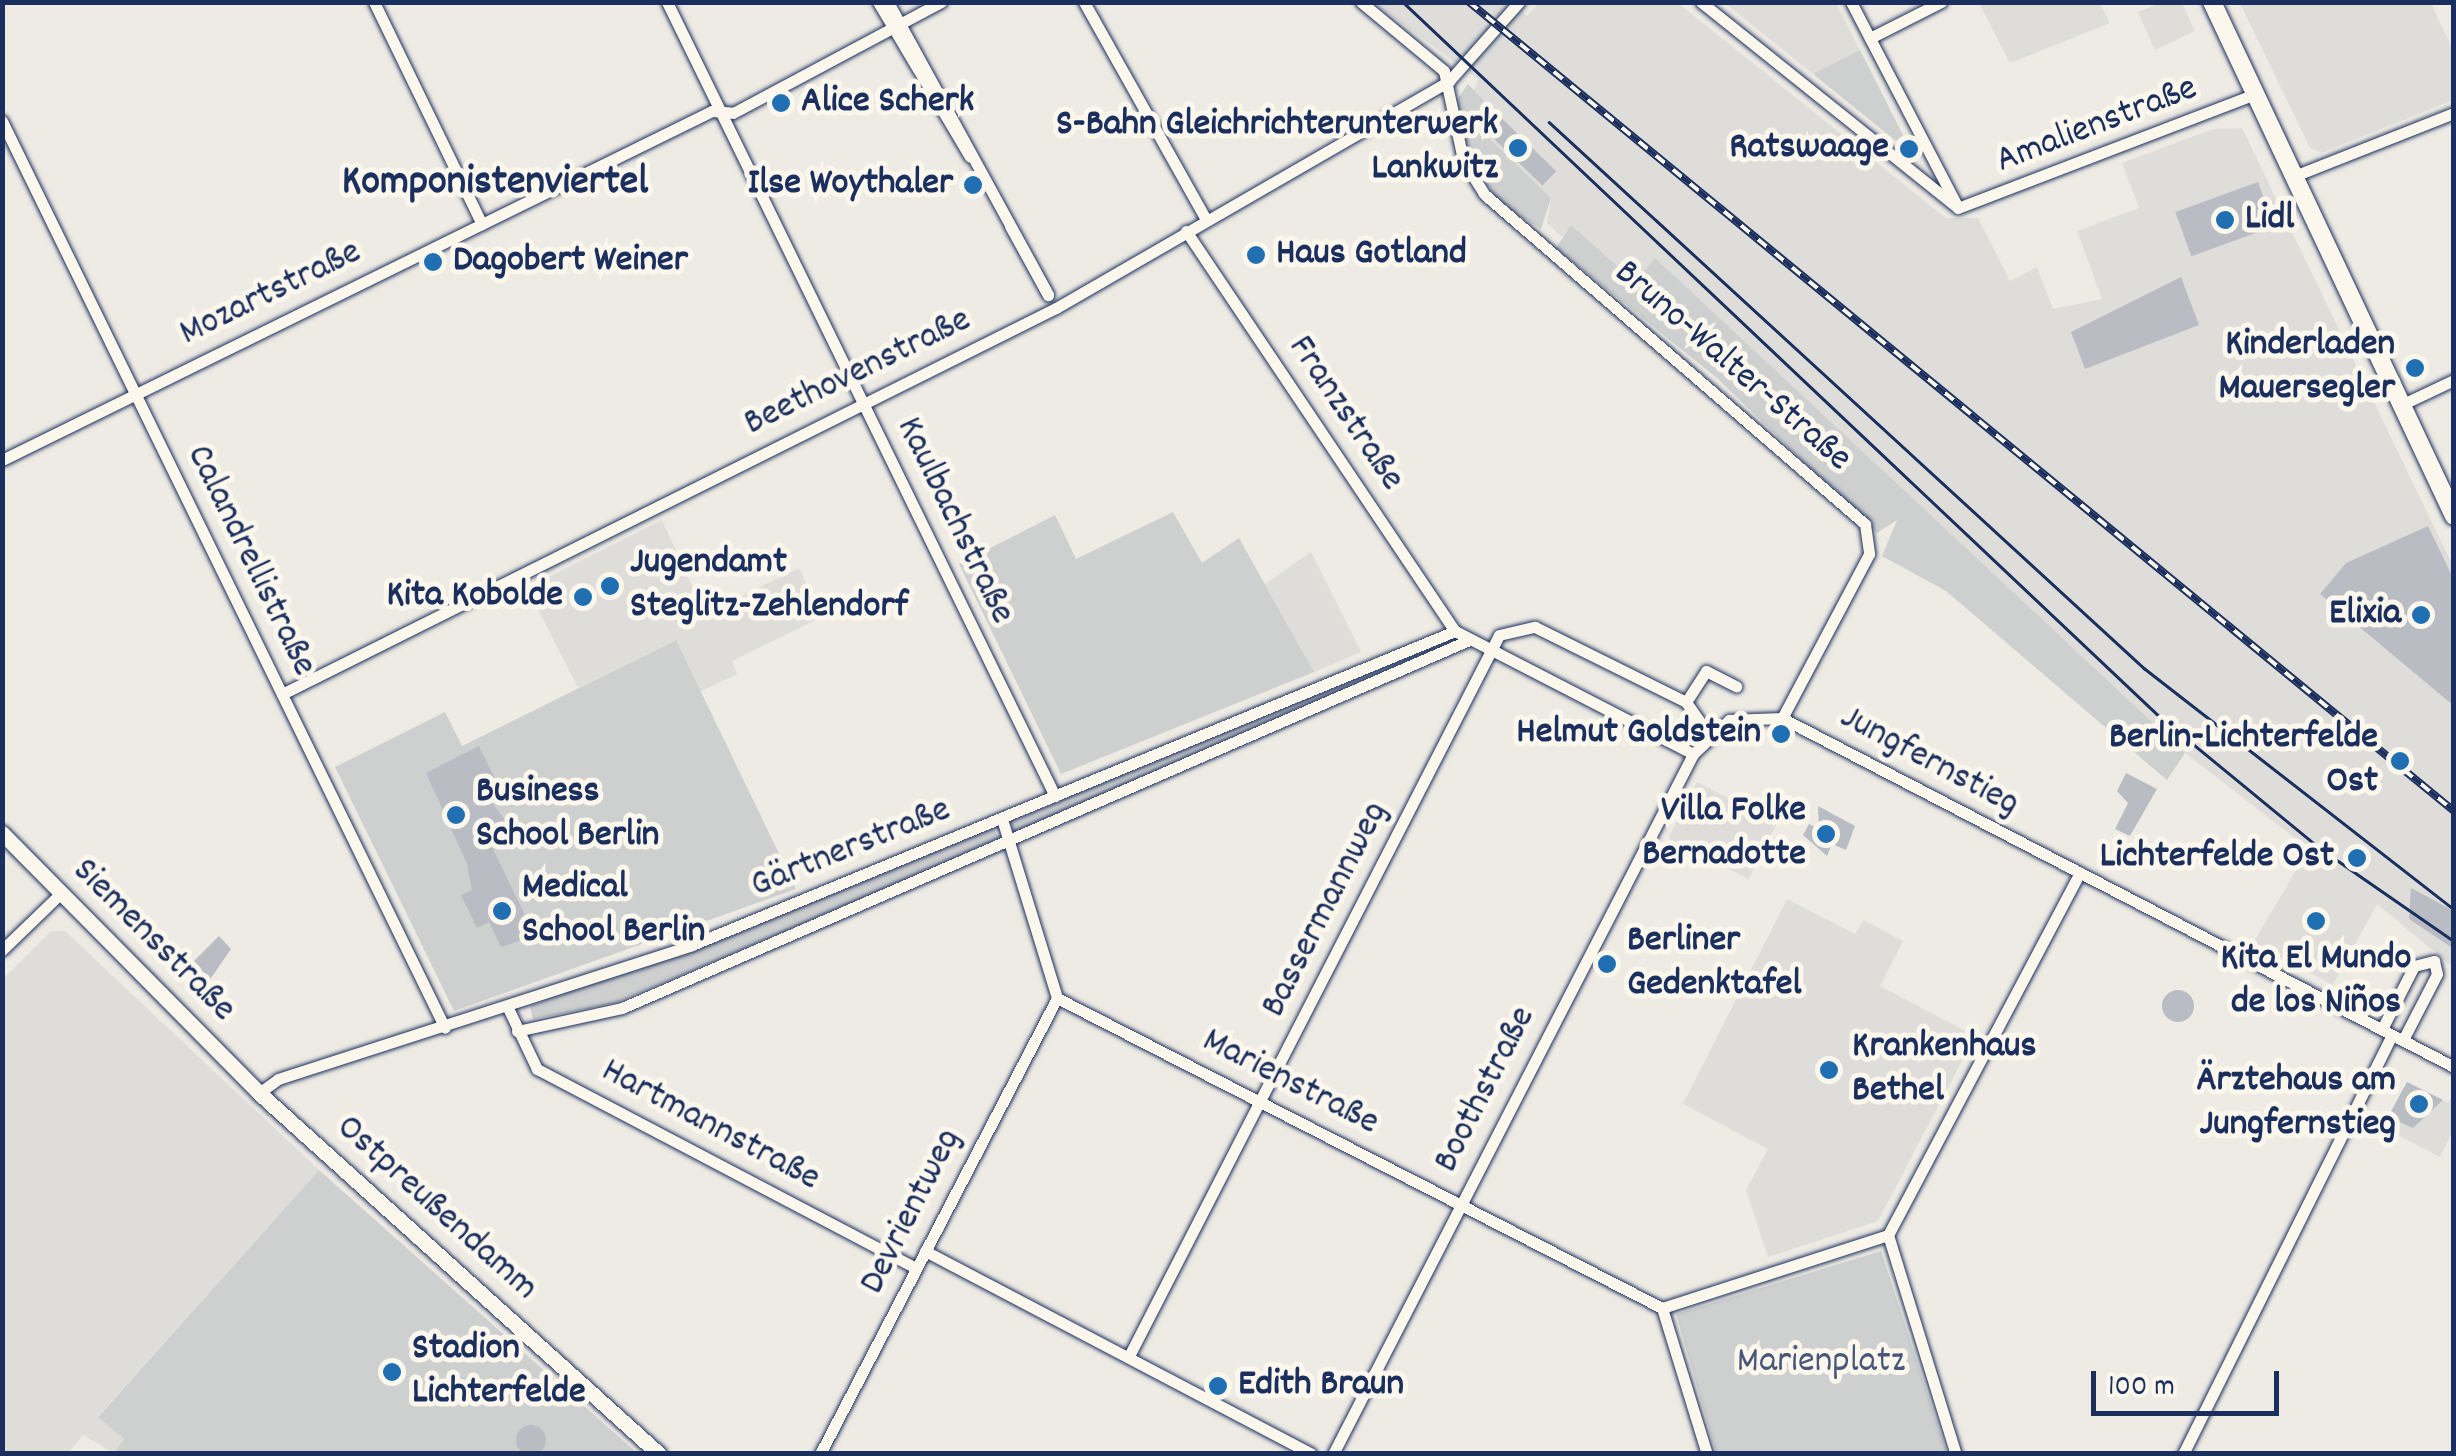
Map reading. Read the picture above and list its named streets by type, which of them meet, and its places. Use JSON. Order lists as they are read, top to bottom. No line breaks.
{"streets":{"street":["Amalienstraße","Mozartstraße","Bruno-Walter-Straße","Beethovenstraße","Franzstraße","Kaulbachstraße","Calandrellistraße","Jungfernstieg","Gärtnerstraße","Bassermannweg","Siemensstraße","Marienstraße","Boothstraße","Hartmannstraße","Ostpreußendamm","Devrientweg"]},"crossings":[["Mozartstraße","Kaulbachstraße"],["Mozartstraße","Calandrellistraße"],["Bruno-Walter-Straße","Beethovenstraße"],["Bruno-Walter-Straße","Jungfernstieg"],["Beethovenstraße","Franzstraße"],["Beethovenstraße","Kaulbachstraße"],["Beethovenstraße","Calandrellistraße"],["Franzstraße","Gärtnerstraße"],["Kaulbachstraße","Gärtnerstraße"],["Calandrellistraße","Gärtnerstraße"],["Gärtnerstraße","Siemensstraße"],["Gärtnerstraße","Hartmannstraße"],["Gärtnerstraße","Ostpreußendamm"],["Bassermannweg","Marienstraße"],["Siemensstraße","Ostpreußendamm"],["Marienstraße","Boothstraße"],["Marienstraße","Devrientweg"],["Hartmannstraße","Devrientweg"]],"districts":["Komponistenviertel"],"parks":["Marienplatz"],"places":["Alice Scherk","S-Bahn Gleichrichterunterwerk Lankwitz","Ratswaage","Ilse Woythaler","Lidl","Haus Gotland","Dagobert Weiner","Kinderladen Mauersegler","Jugendamt Steglitz-Zehlendorf","Kita Kobolde","Elixia","Helmut Goldstein","Berlin-Lichterfelde Ost","Business School Berlin","Villa Folke Bernadotte","Lichterfelde Ost","Medical School Berlin","Kita El Mundo de los Niños","Berliner Gedenktafel","Krankenhaus Bethel","Ärztehaus am Jungfernstieg","Stadion Lichterfelde","Edith Braun"],"scale_bar":"100 m"}
